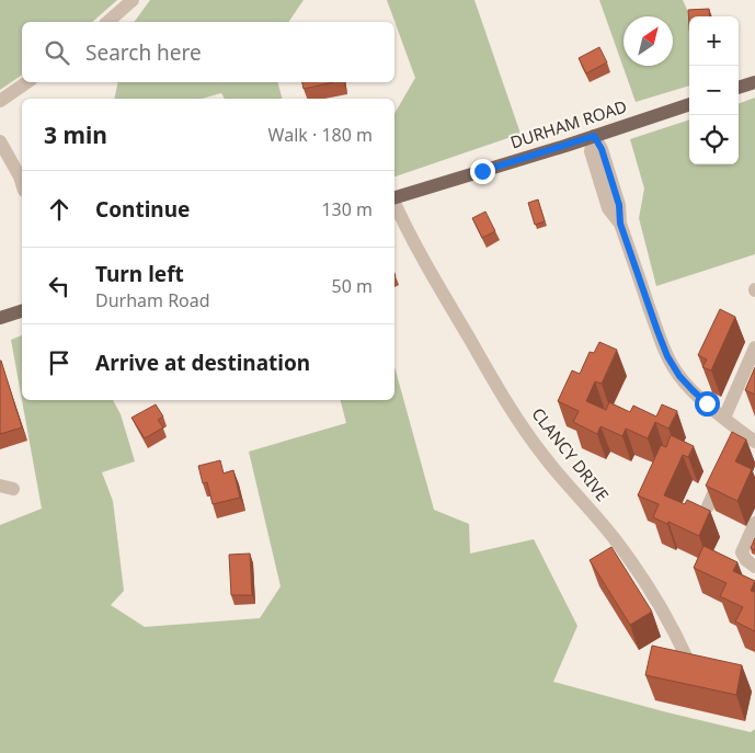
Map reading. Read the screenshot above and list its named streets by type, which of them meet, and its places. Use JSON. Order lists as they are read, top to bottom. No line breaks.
{"streets":{"main road":["DURHAM ROAD"],"street":["CLANCY DRIVE"]},"north":"top right","page":{"map_buttons":["+","−"],"search":"Search here","heading":["3 min","Walk · 180 m"],"list":[["Continue","130 m"],["Turn left","Durham Road","50 m"],"Arrive at destination"]}}
